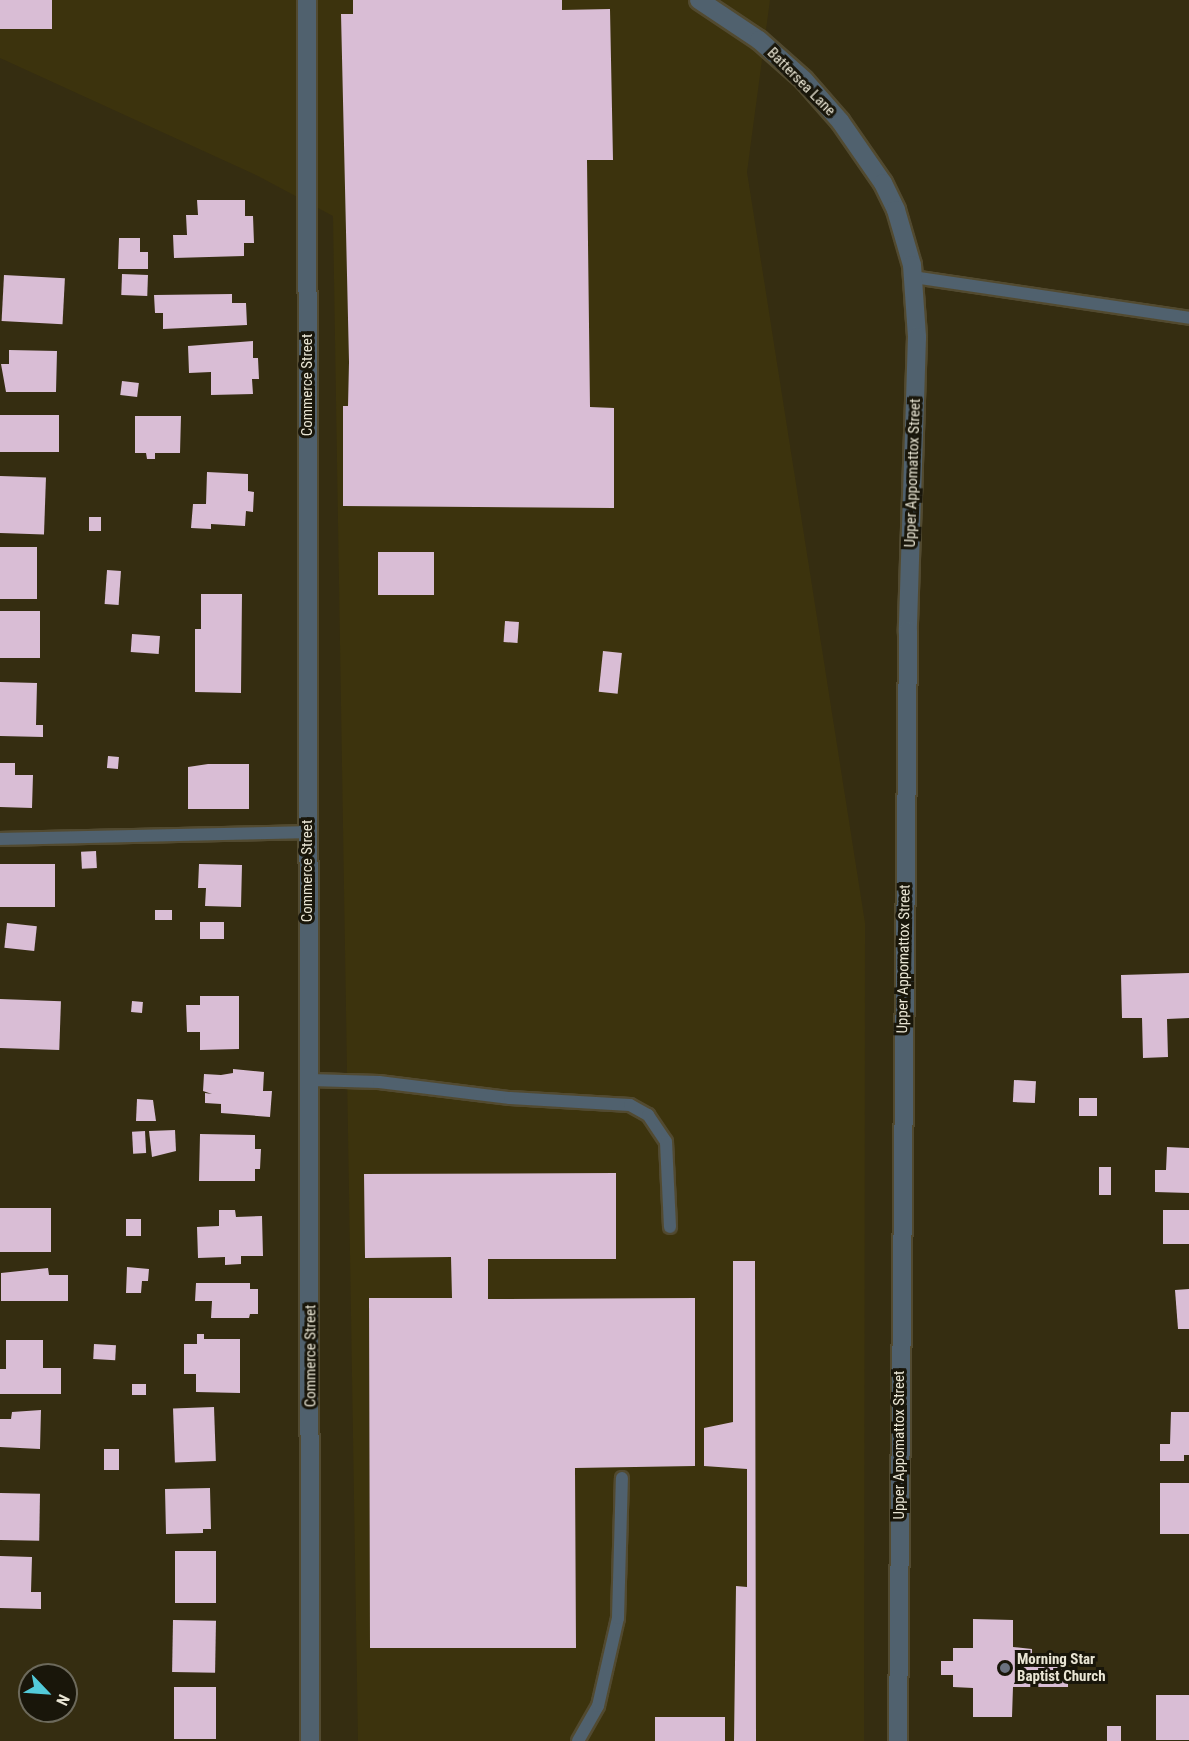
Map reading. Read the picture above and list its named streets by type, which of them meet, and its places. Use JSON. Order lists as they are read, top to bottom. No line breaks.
{"streets":{"street":["Battersea Lane","Commerce Street","Upper Appomattox Street"]},"crossings":[["Battersea Lane","Upper Appomattox Street"]],"places":["Morning Star Baptist Church"],"north":"bottom right"}
